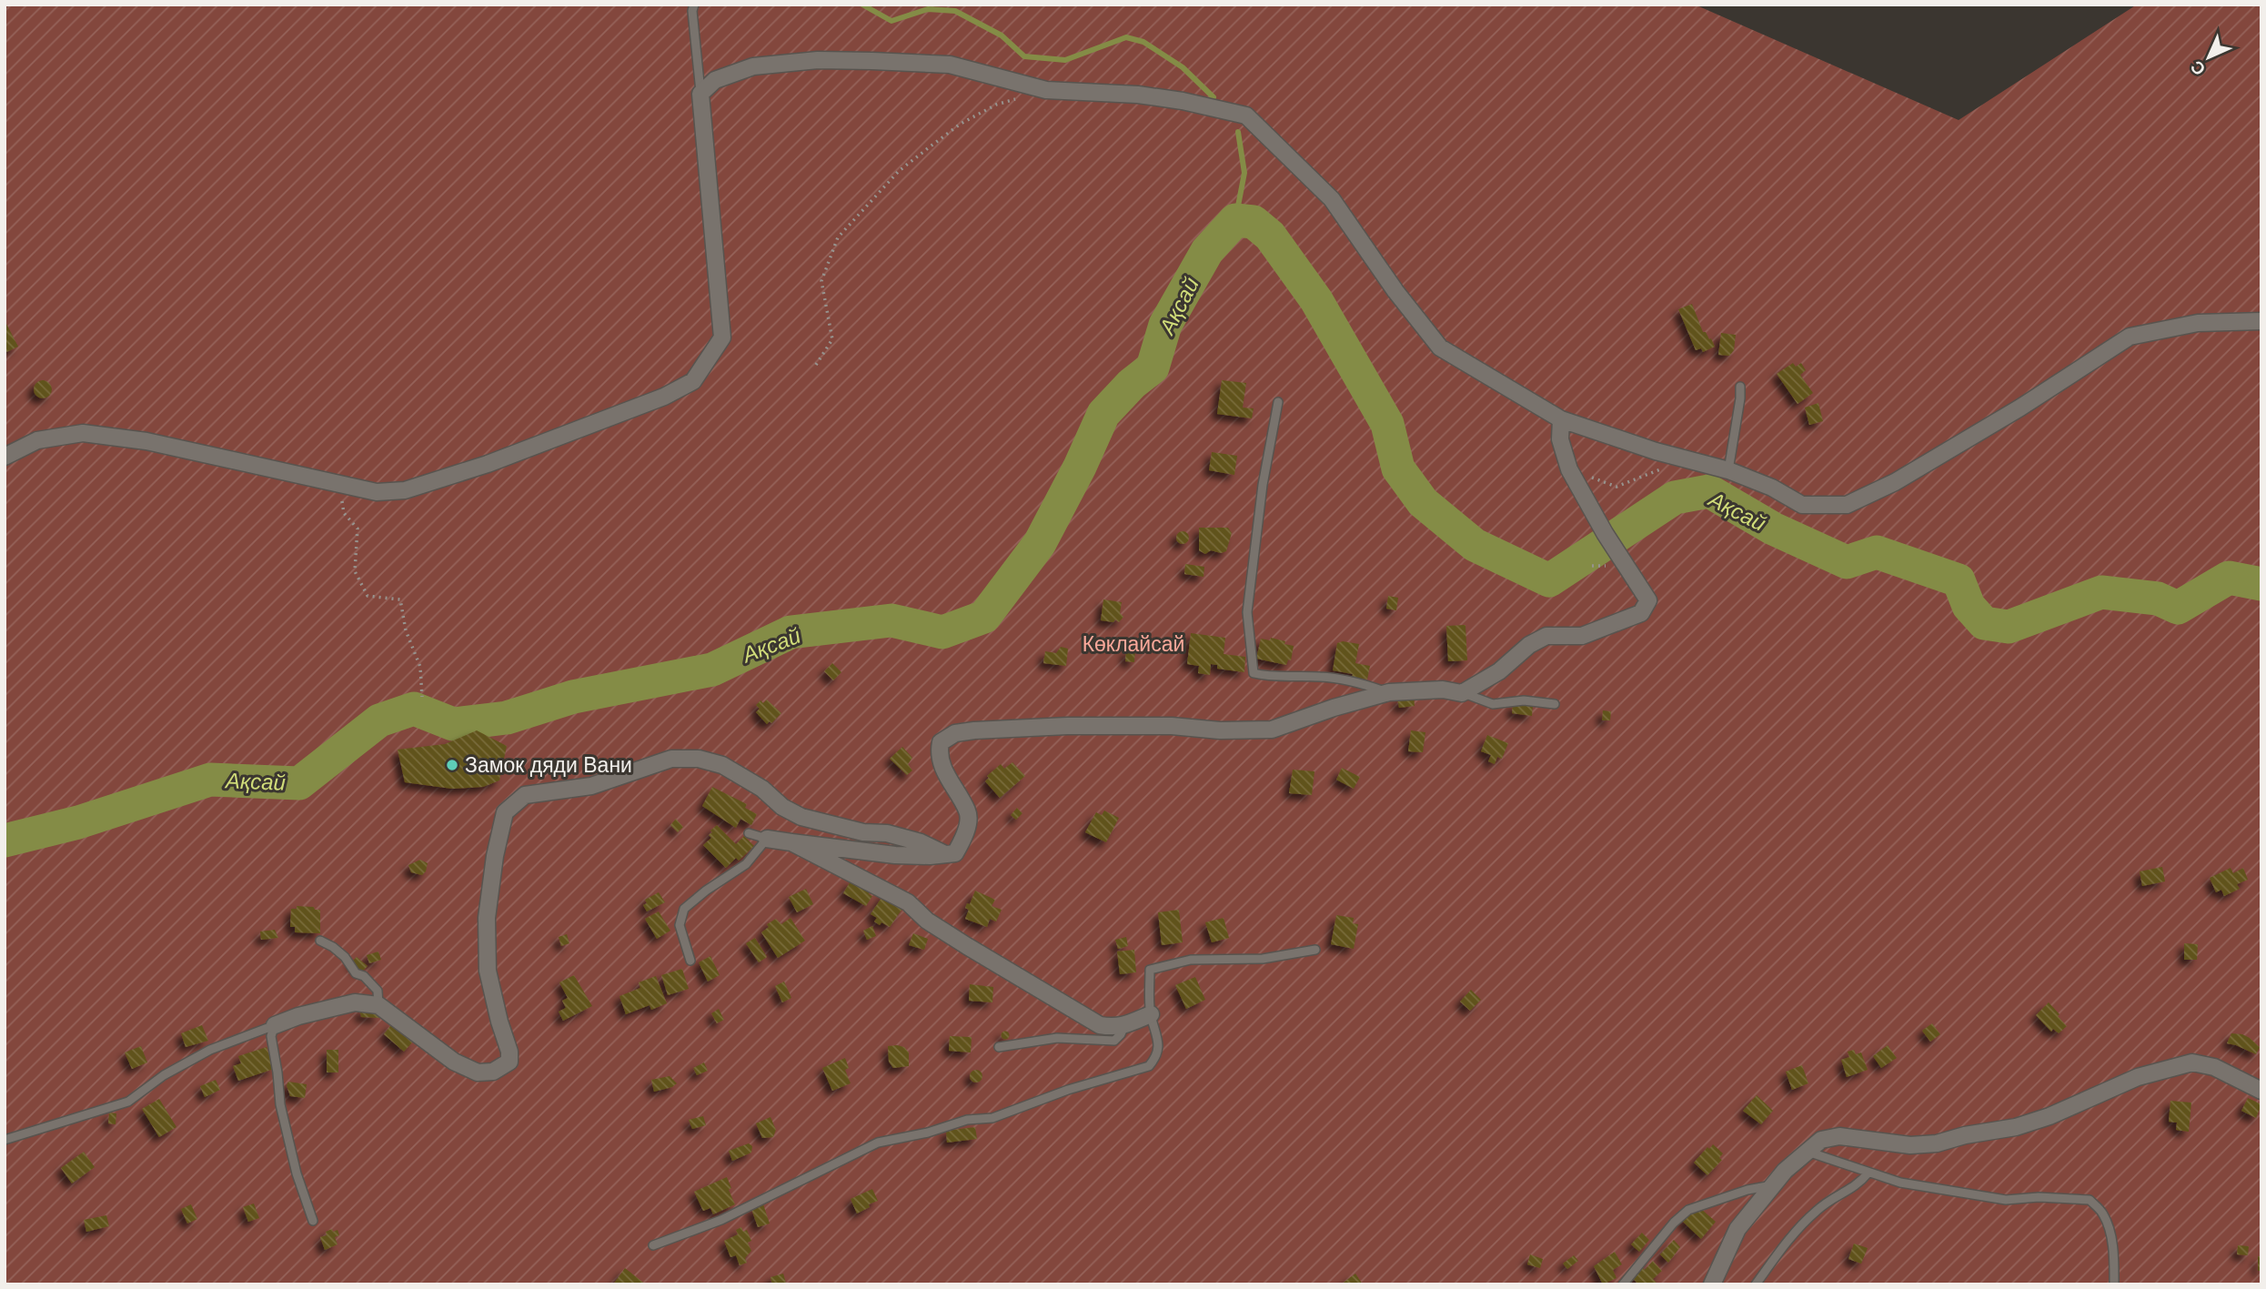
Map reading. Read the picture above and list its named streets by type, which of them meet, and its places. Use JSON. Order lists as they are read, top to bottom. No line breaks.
{"water":["Ақсай"],"parks":["Көклайсай"],"places":["Замок дяди Вани"],"north":"bottom left"}
